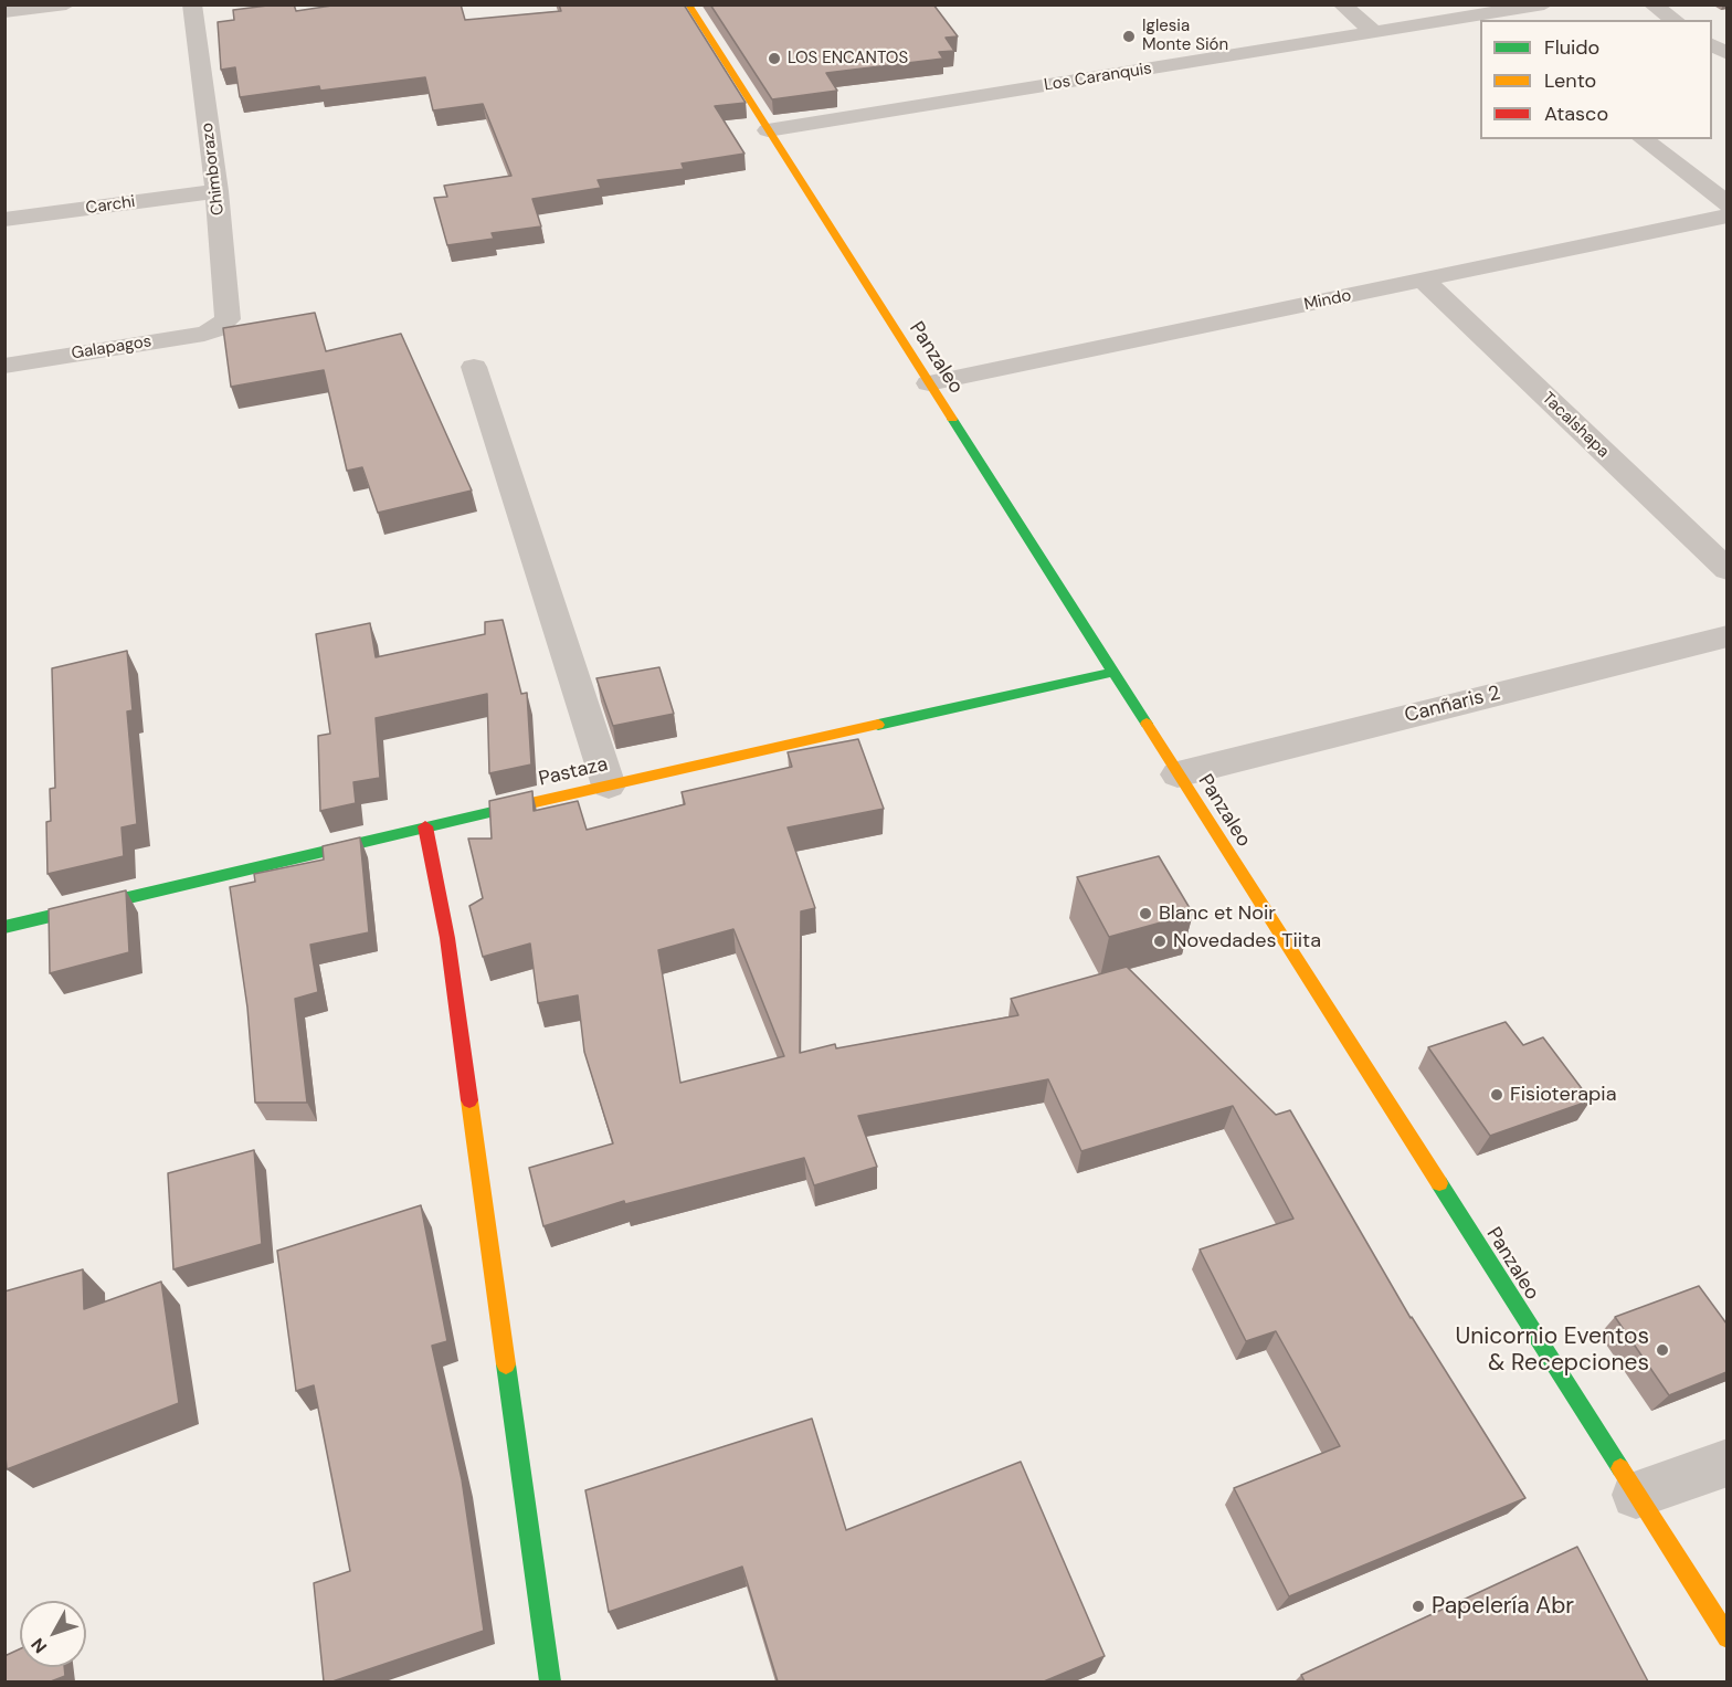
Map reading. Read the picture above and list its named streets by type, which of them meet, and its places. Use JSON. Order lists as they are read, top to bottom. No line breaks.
{"streets":{"street":["Los Caranquis","Chimborazo","Carchi","Mindo","Galapagos","Panzaleo","Tacalshapa","Canñaris 2","Pastaza"]},"crossings":[["Los Caranquis","Panzaleo"],["Chimborazo","Carchi"],["Chimborazo","Galapagos"],["Mindo","Panzaleo"],["Mindo","Tacalshapa"],["Panzaleo","Canñaris 2"],["Panzaleo","Pastaza"]],"places":["Iglesia Monte Sión","LOS ENCANTOS","Blanc et Noir","Novedades Tiita","Fisioterapia","Unicornio Eventos & Recepciones","Papelería Abr"],"legend":["Fluido","Lento","Atasco"],"north":"bottom left"}
